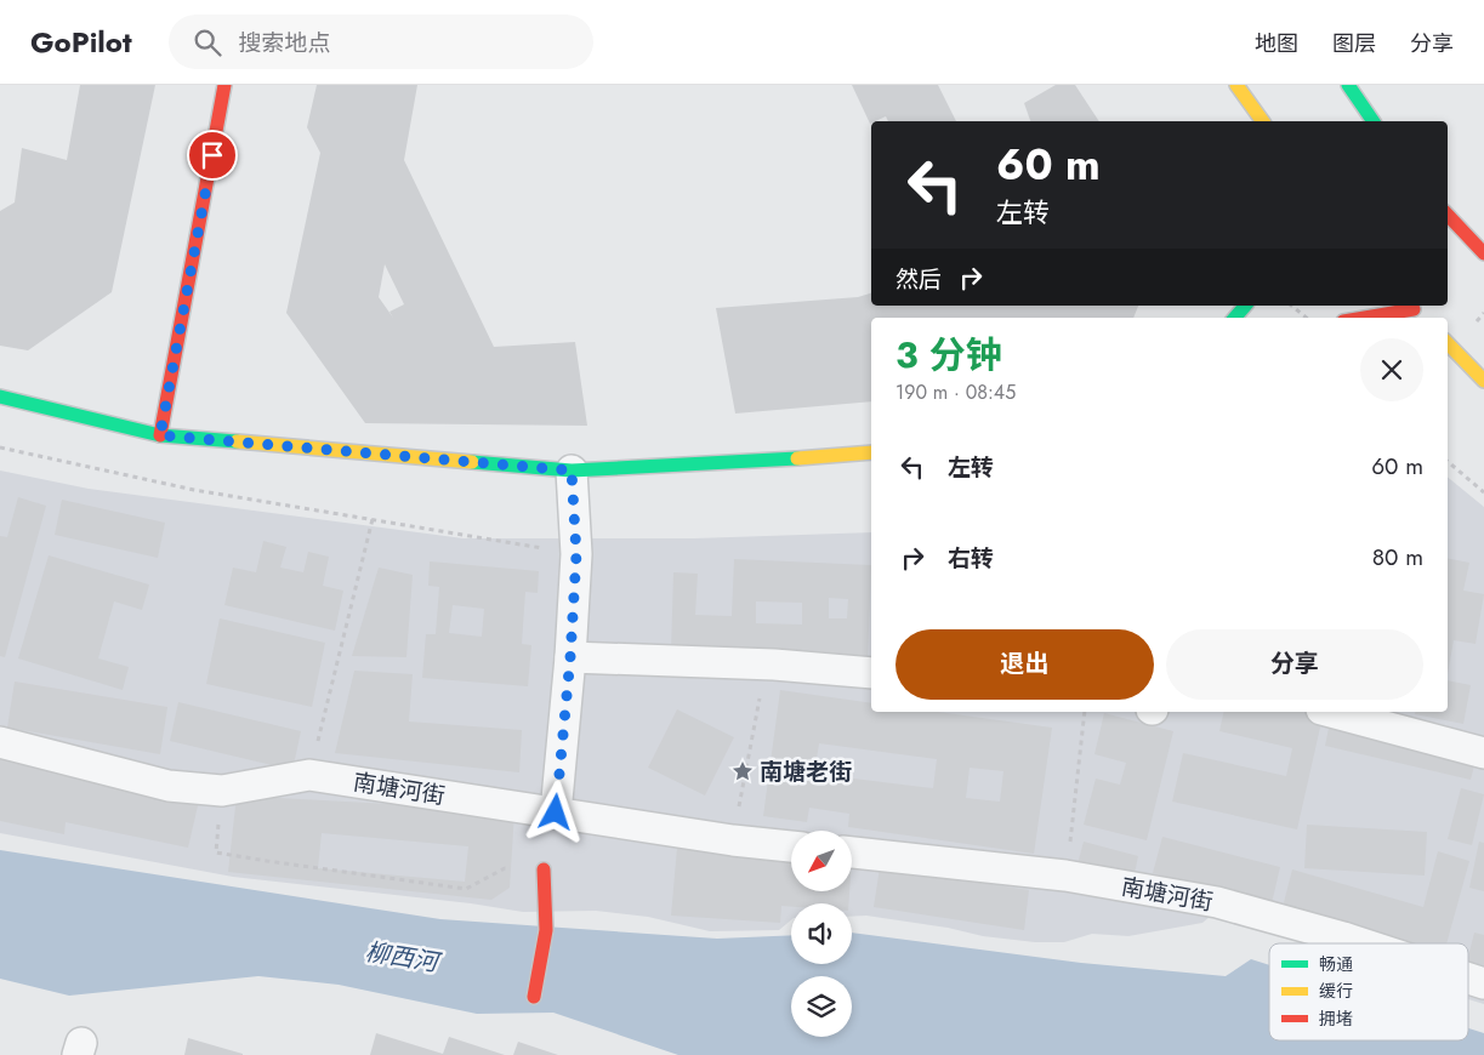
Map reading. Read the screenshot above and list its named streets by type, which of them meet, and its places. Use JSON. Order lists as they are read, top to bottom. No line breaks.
{"streets":{"street":["南塘河街"]},"water":["柳西河"],"places":{"place":["南塘老街"]},"legend":["畅通","缓行","拥堵"],"north":"bottom left","page":{"header":"GoPilot","search":"搜索地点","nav":["地图","图层","分享"],"turn":["60 m","左转"],"then":"然后","heading":["3 分钟","190 m · 08:45"],"list":[{"name":"左转","value":"60 m"},{"name":"右转","value":"80 m"}],"buttons":["退出","分享"]}}
